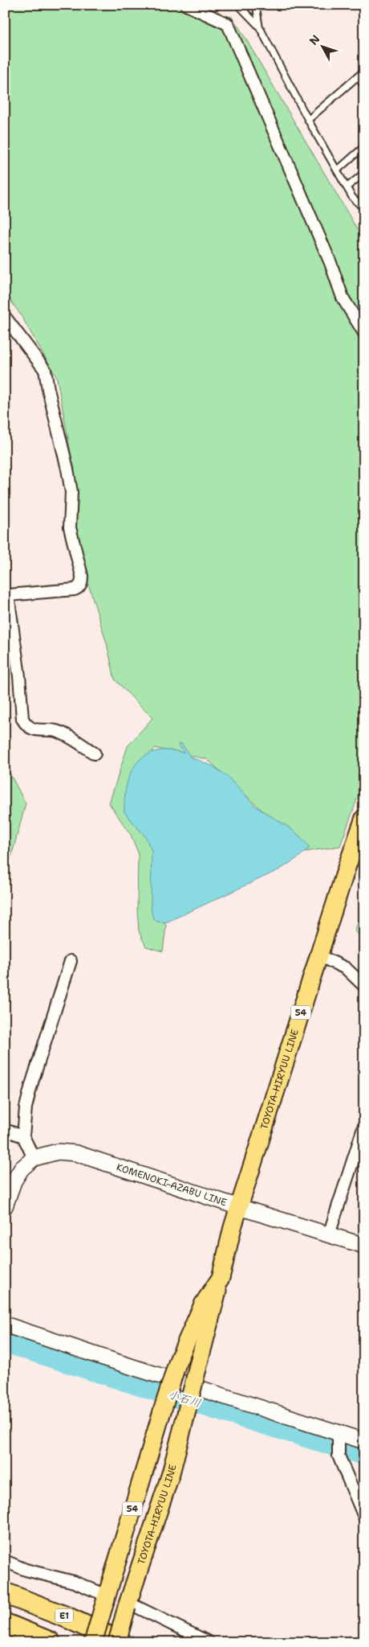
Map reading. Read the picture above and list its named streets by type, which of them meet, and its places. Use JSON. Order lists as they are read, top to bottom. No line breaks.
{"streets":{"highway":["E1"],"main road":["54","TOYOTA-HIRYUU LINE","KOMENOKI-AZABU LINE"]},"crossings":[["54","TOYOTA-HIRYUU LINE"],["TOYOTA-HIRYUU LINE","KOMENOKI-AZABU LINE"]],"water":["小石川"],"north":"top left"}
